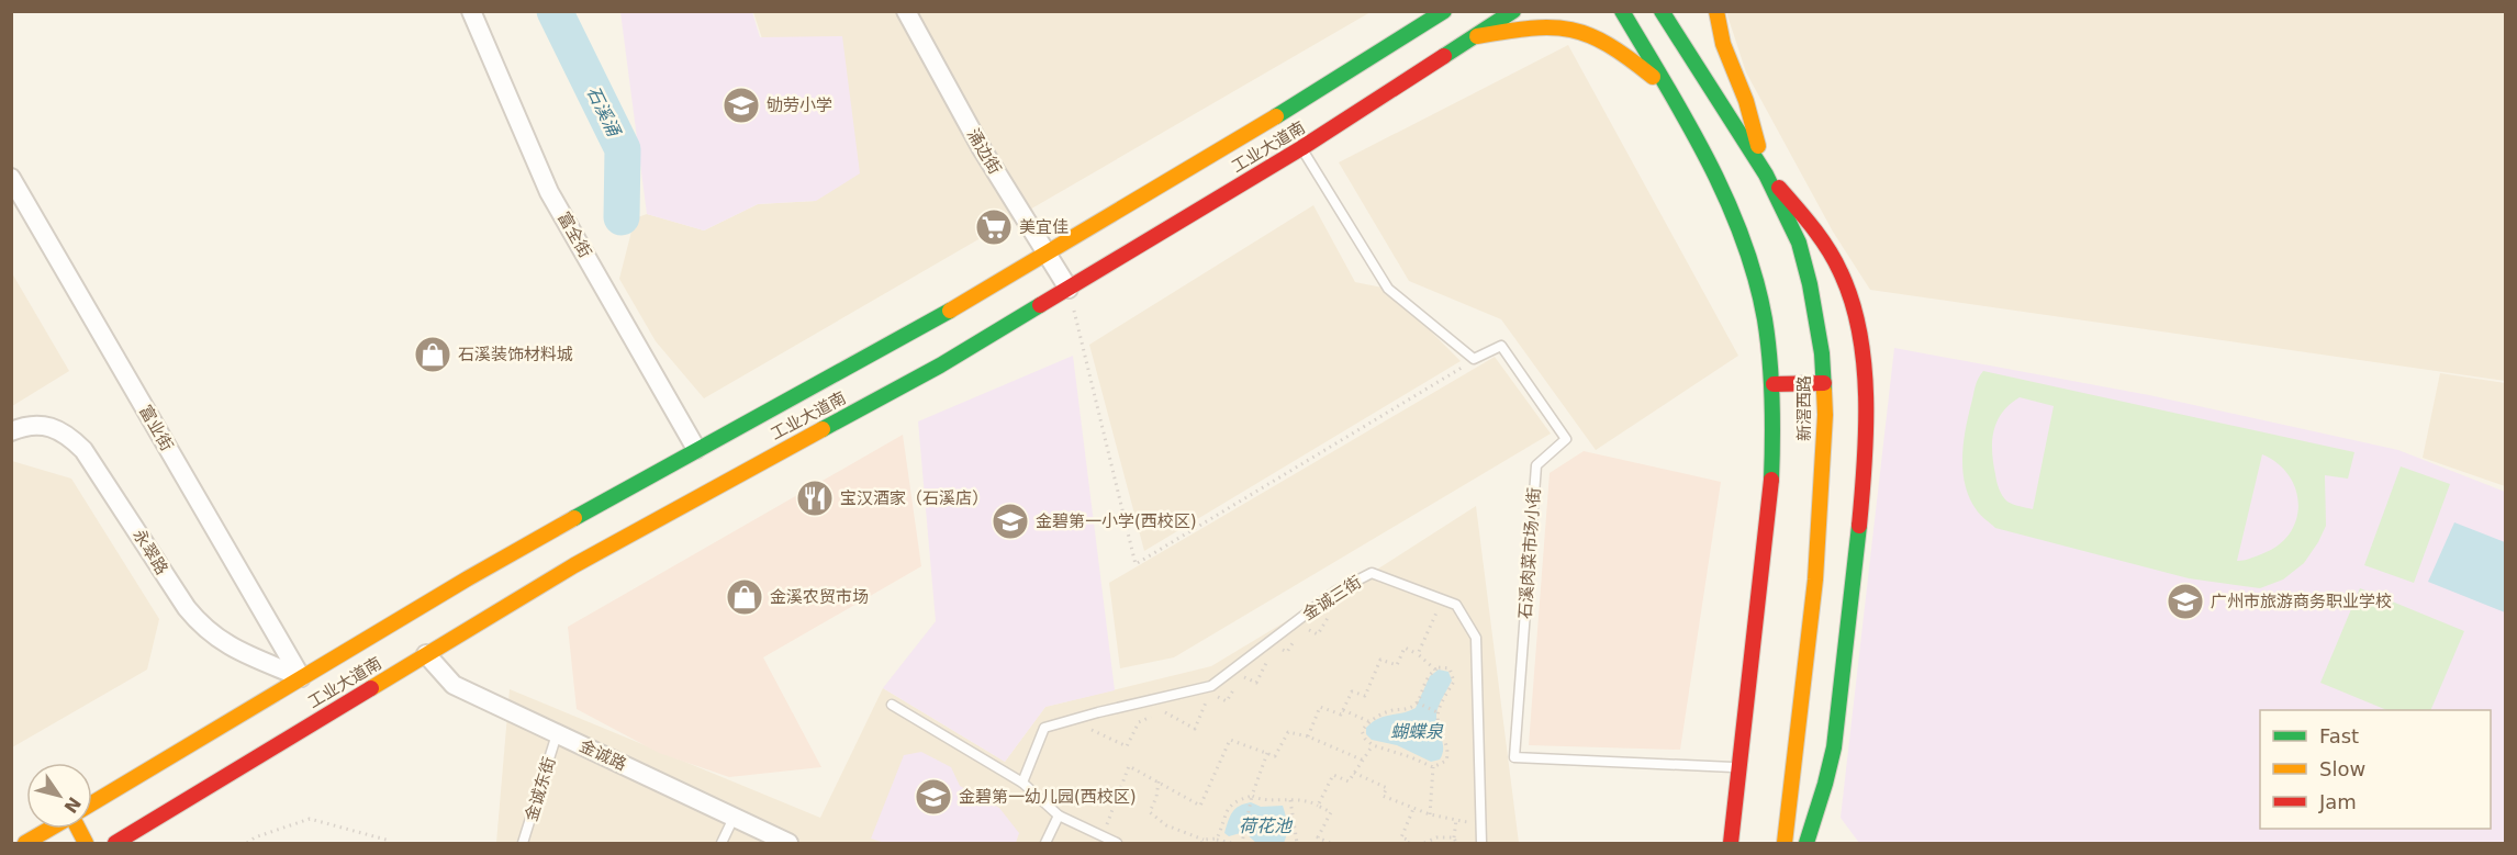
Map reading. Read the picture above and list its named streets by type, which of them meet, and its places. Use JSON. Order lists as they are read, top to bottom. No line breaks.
{"streets":{"main road":["工业大道南","新滘西路"],"street":["涌边街","富全街","富业街","永翠路","金诚路"],"lane":["石溪肉菜市场小街","金诚三街","金诚东街"]},"crossings":[["工业大道南","涌边街"],["工业大道南","金诚路"],["新滘西路","石溪肉菜市场小街"],["富业街","永翠路"],["金诚路","金诚东街"]],"water":["石溪涌","蝴蝶泉","荷花池"],"places":{"school or university":["劬劳小学","金碧第一小学(西校区)","广州市旅游商务职业学校","金碧第一幼儿园(西校区)"],"supermarket":["美宜佳"],"shop":["石溪装饰材料城","金溪农贸市场"],"restaurant":["宝汉酒家（石溪店）"]},"legend":["Fast","Slow","Jam"],"north":"bottom right"}
